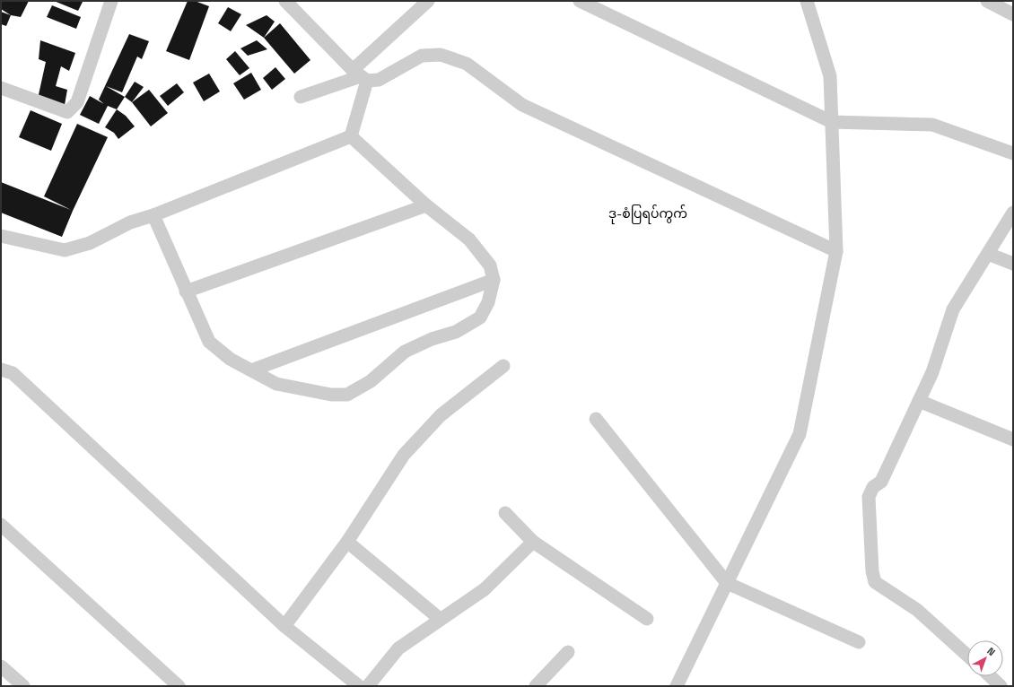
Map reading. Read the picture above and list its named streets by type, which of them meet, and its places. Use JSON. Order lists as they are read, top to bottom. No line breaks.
{"districts":["ဒု-စံပြရပ်ကွက်"],"north":"top right"}
